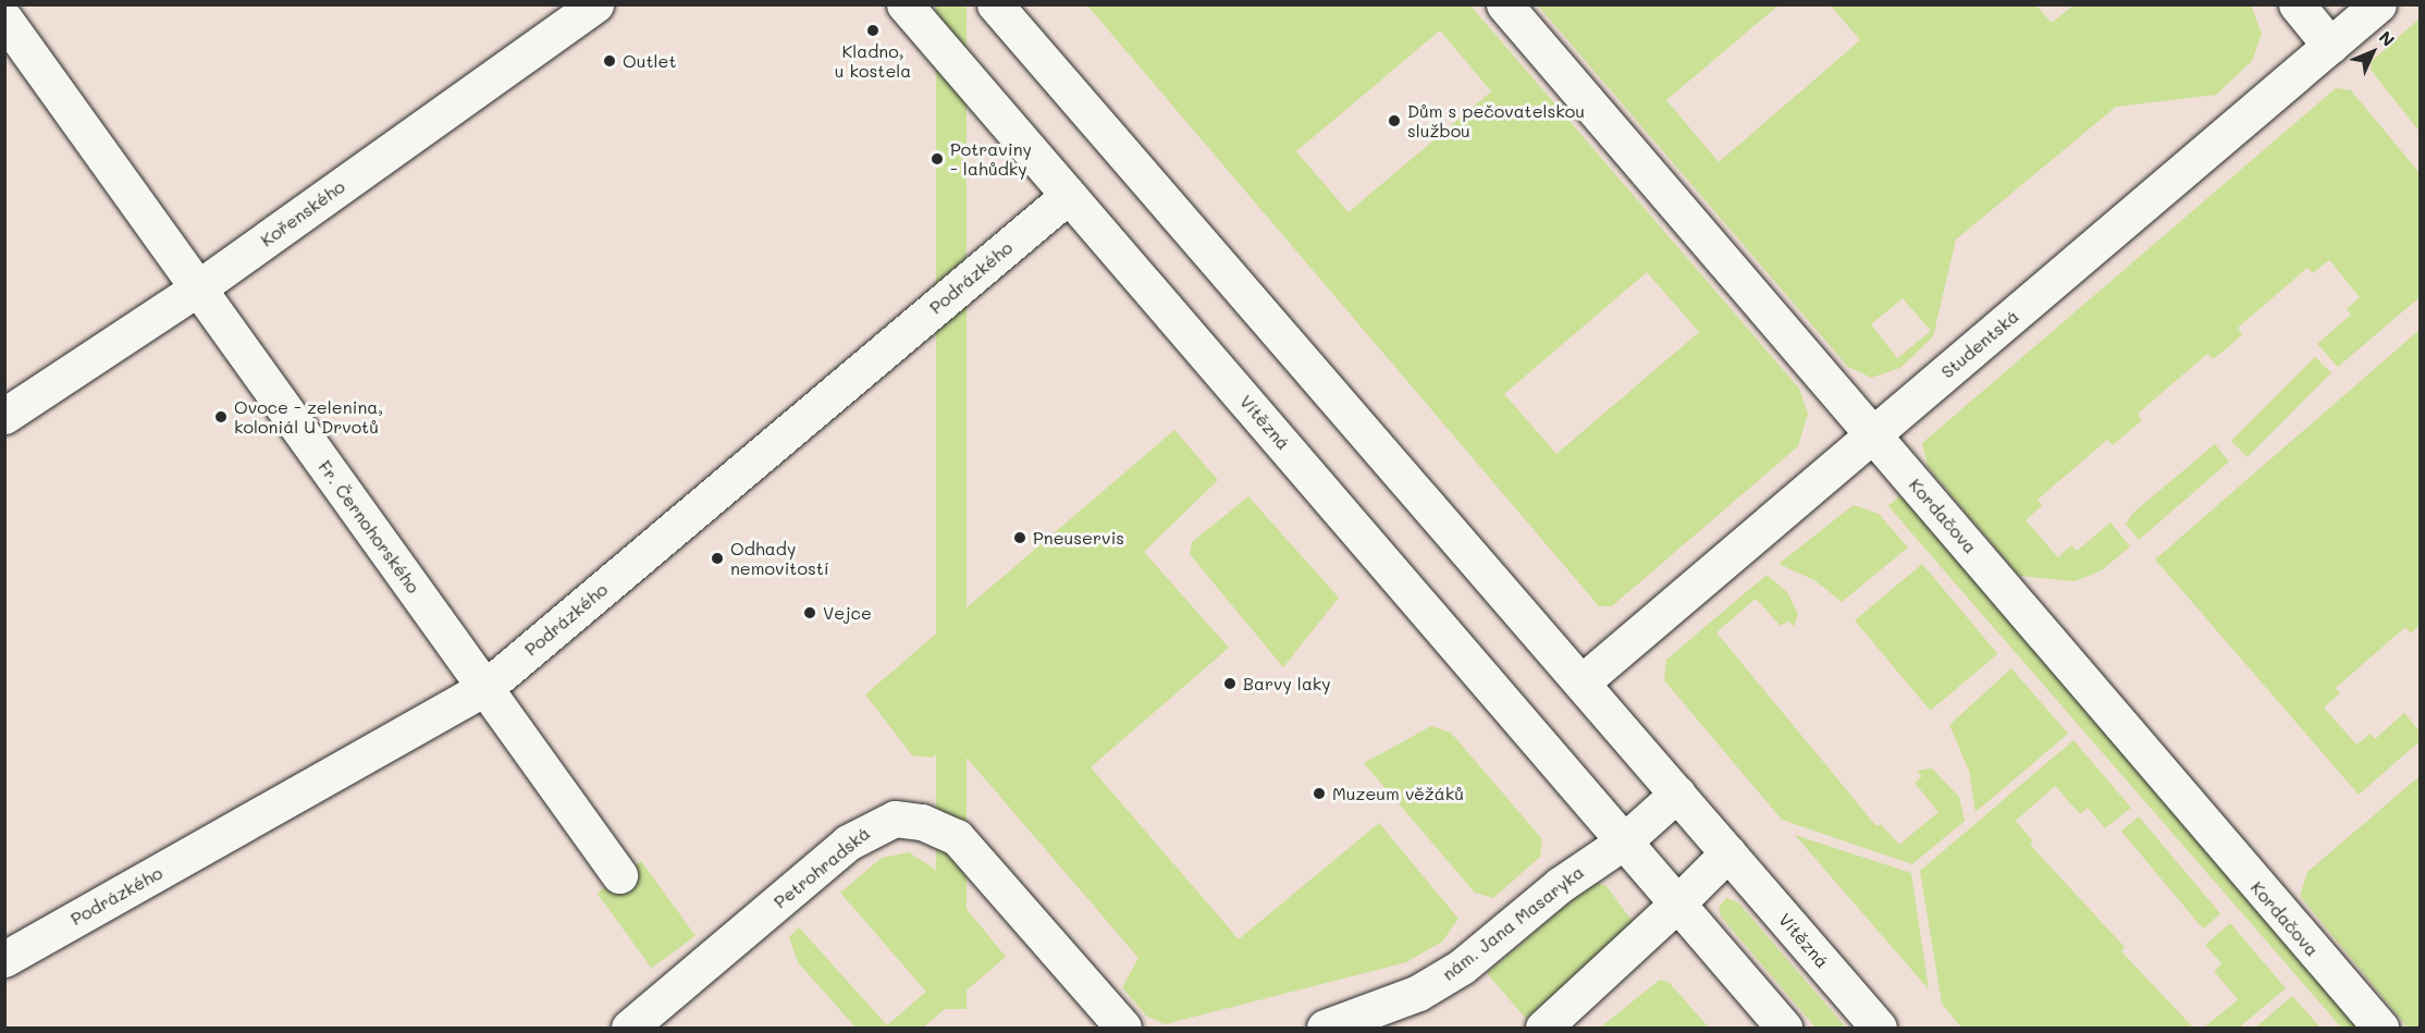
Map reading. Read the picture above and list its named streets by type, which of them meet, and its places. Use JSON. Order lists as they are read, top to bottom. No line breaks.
{"streets":{"street":["Kořenského","Podrázkého","Studentská","Vítězná","Kordačova","Fr. Černohorského","Petrohradská","nám. Jana Masaryka"]},"crossings":[["Kořenského","Fr. Černohorského"],["Podrázkého","Vítězná"],["Podrázkého","Fr. Černohorského"],["Studentská","Vítězná"],["Studentská","Kordačova"],["Vítězná","nám. Jana Masaryka"]],"places":["Kladno, u kostela","Outlet","Dům s pečovatelskou službou","Potraviny - lahůdky","Ovoce - zelenina, koloniál U Drvotů","Pneuservis","Odhady nemovitostí","Vejce","Barvy laky","Muzeum věžáků"],"north":"top right"}
